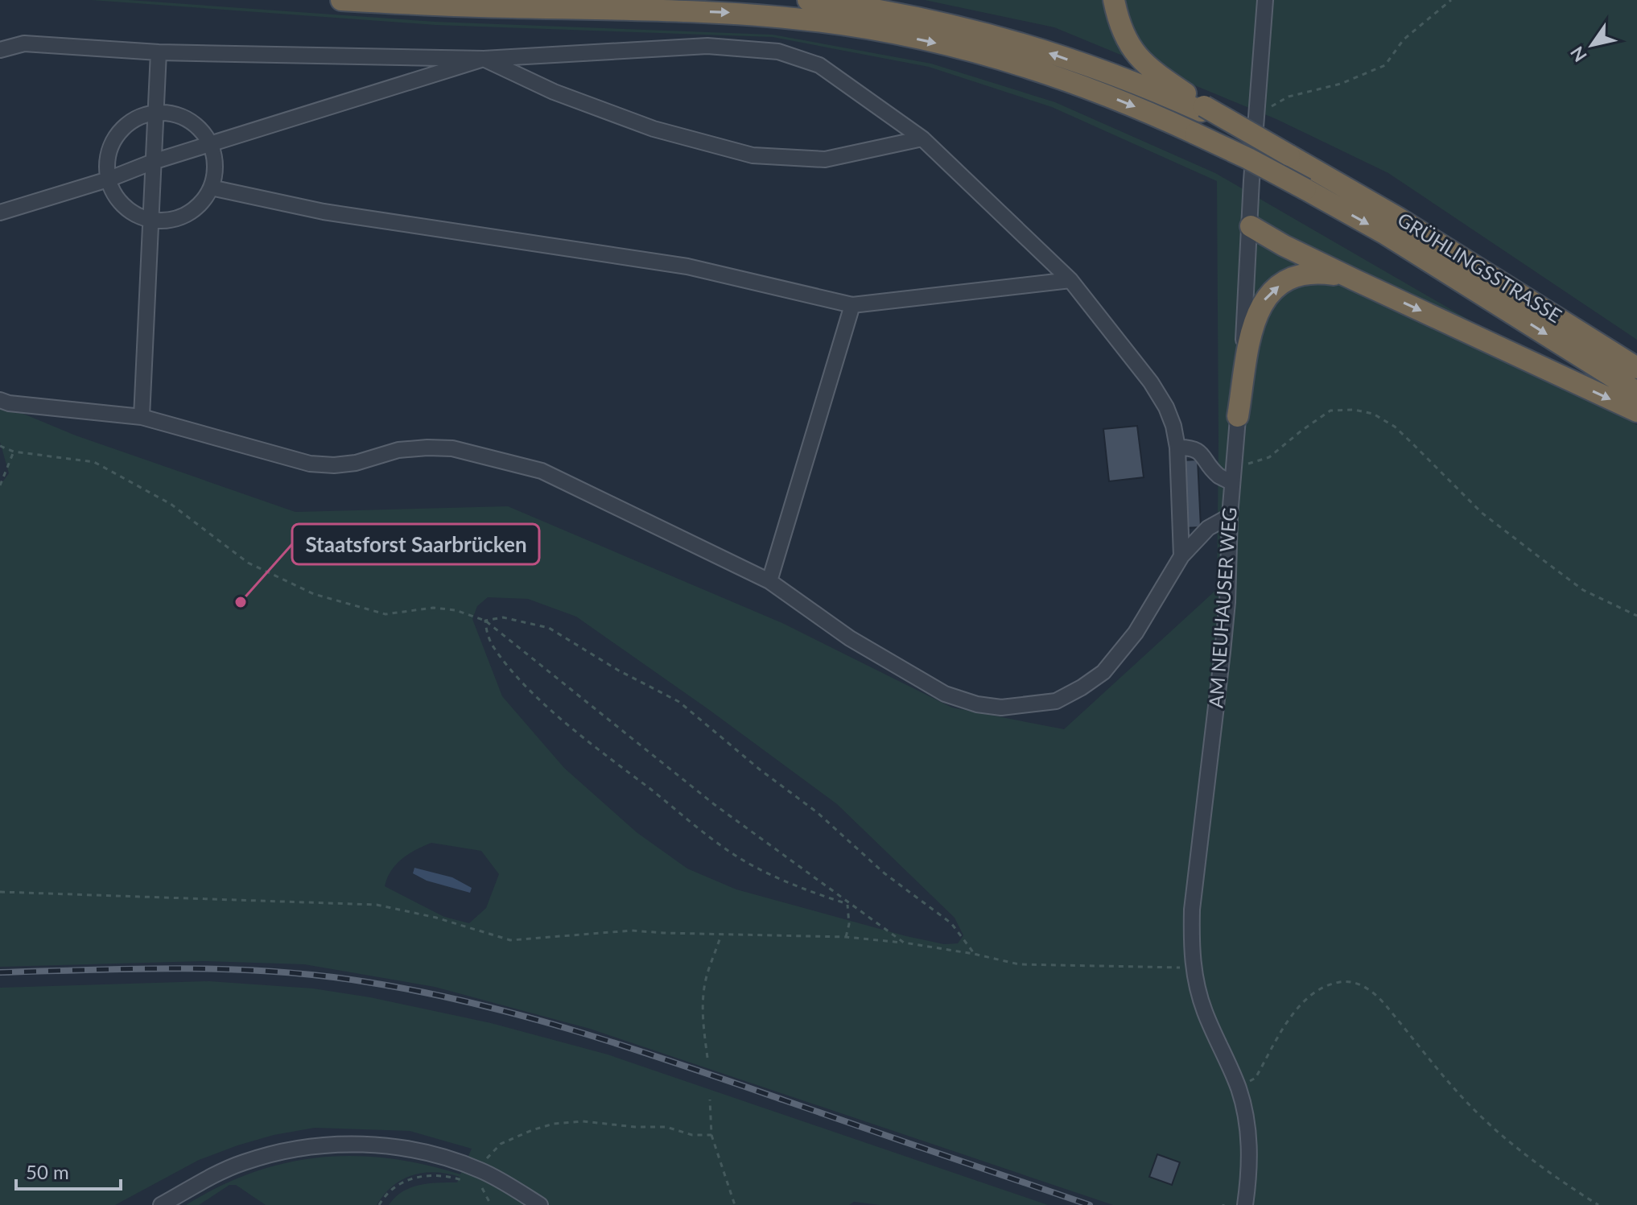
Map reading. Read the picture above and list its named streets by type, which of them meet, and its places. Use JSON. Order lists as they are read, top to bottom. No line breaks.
{"streets":{"highway":["GRÜHLINGSSTRASSE"],"street":["AM NEUHAUSER WEG"]},"places":["Staatsforst Saarbrücken"],"scale_bar":"50 m","north":"bottom left"}
